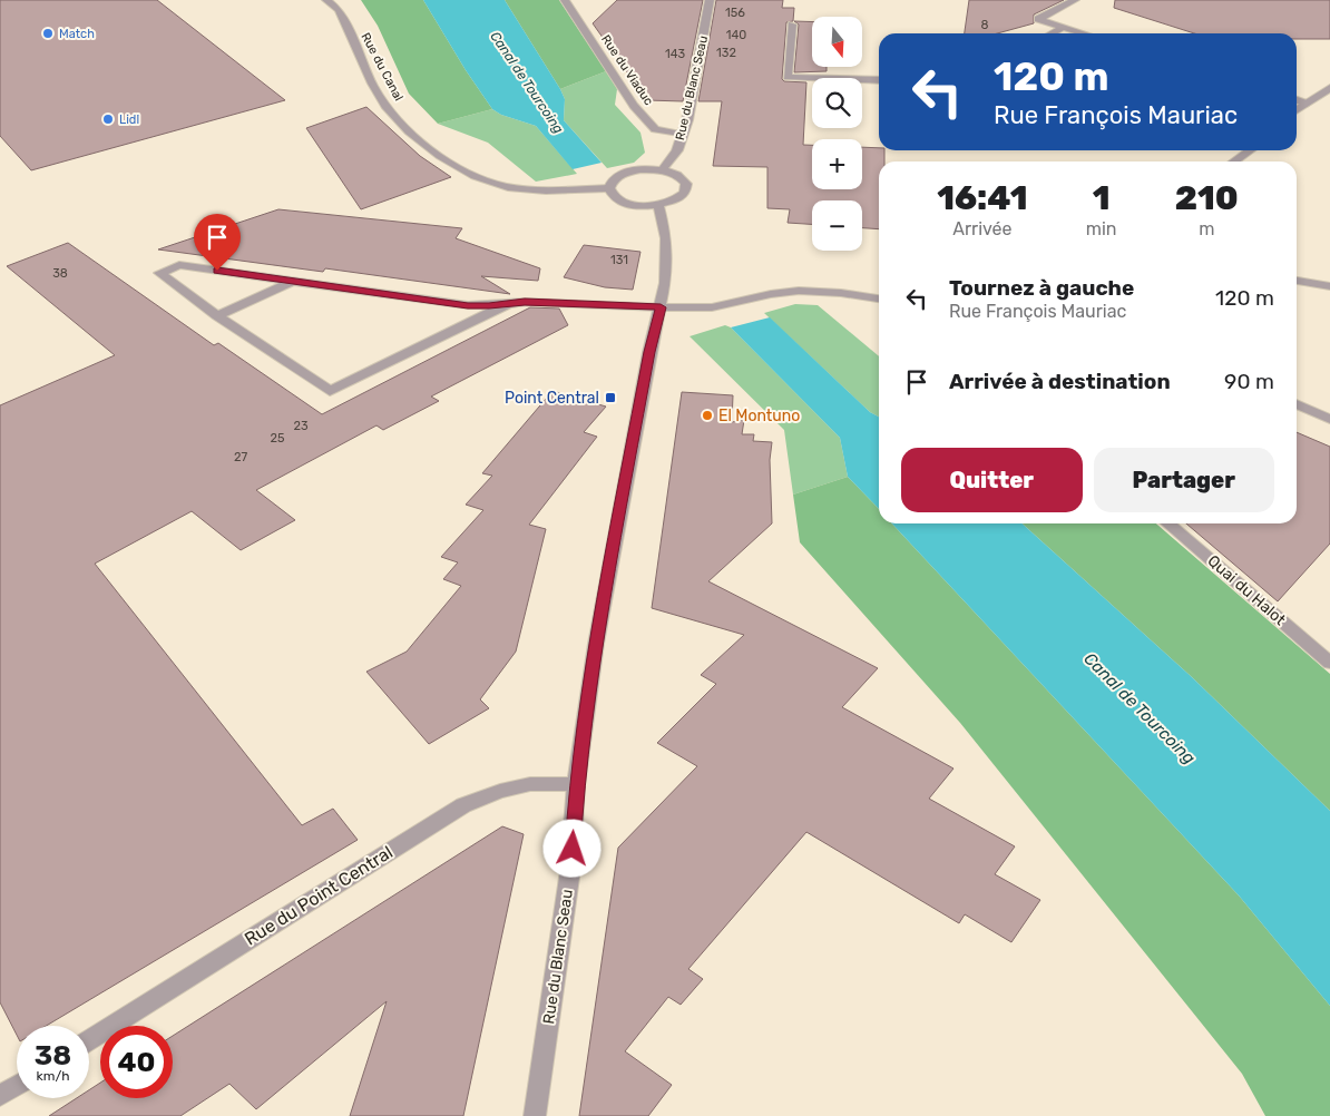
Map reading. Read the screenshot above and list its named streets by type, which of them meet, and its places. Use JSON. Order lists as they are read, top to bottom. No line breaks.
{"streets":{"street":["Rue du Canal","Rue du Viaduc","Rue du Blanc Seau","Quai du Halot","Rue du Point Central"]},"crossings":[["Rue du Viaduc","Rue du Blanc Seau"],["Rue du Blanc Seau","Rue du Point Central"]],"water":["Canal de Tourcoing"],"places":{"other":["Match","Lidl","El Montuno"],"transit":["Point Central"]},"house_numbers":["156","8","140","132","143","131","38","23","25","27"],"north":"bottom","page":{"map_buttons":["+","−"],"turn":["120 m","Rue François Mauriac"],"eta":["16:41","Arrivée","1","min","210","m"],"list":[{"name":"Tournez à gauche","note":"Rue François Mauriac","value":"120 m"},{"name":"Arrivée à destination","value":"90 m"}],"buttons":["Quitter","Partager"],"speed":"38 km/h","limit":"40"}}
